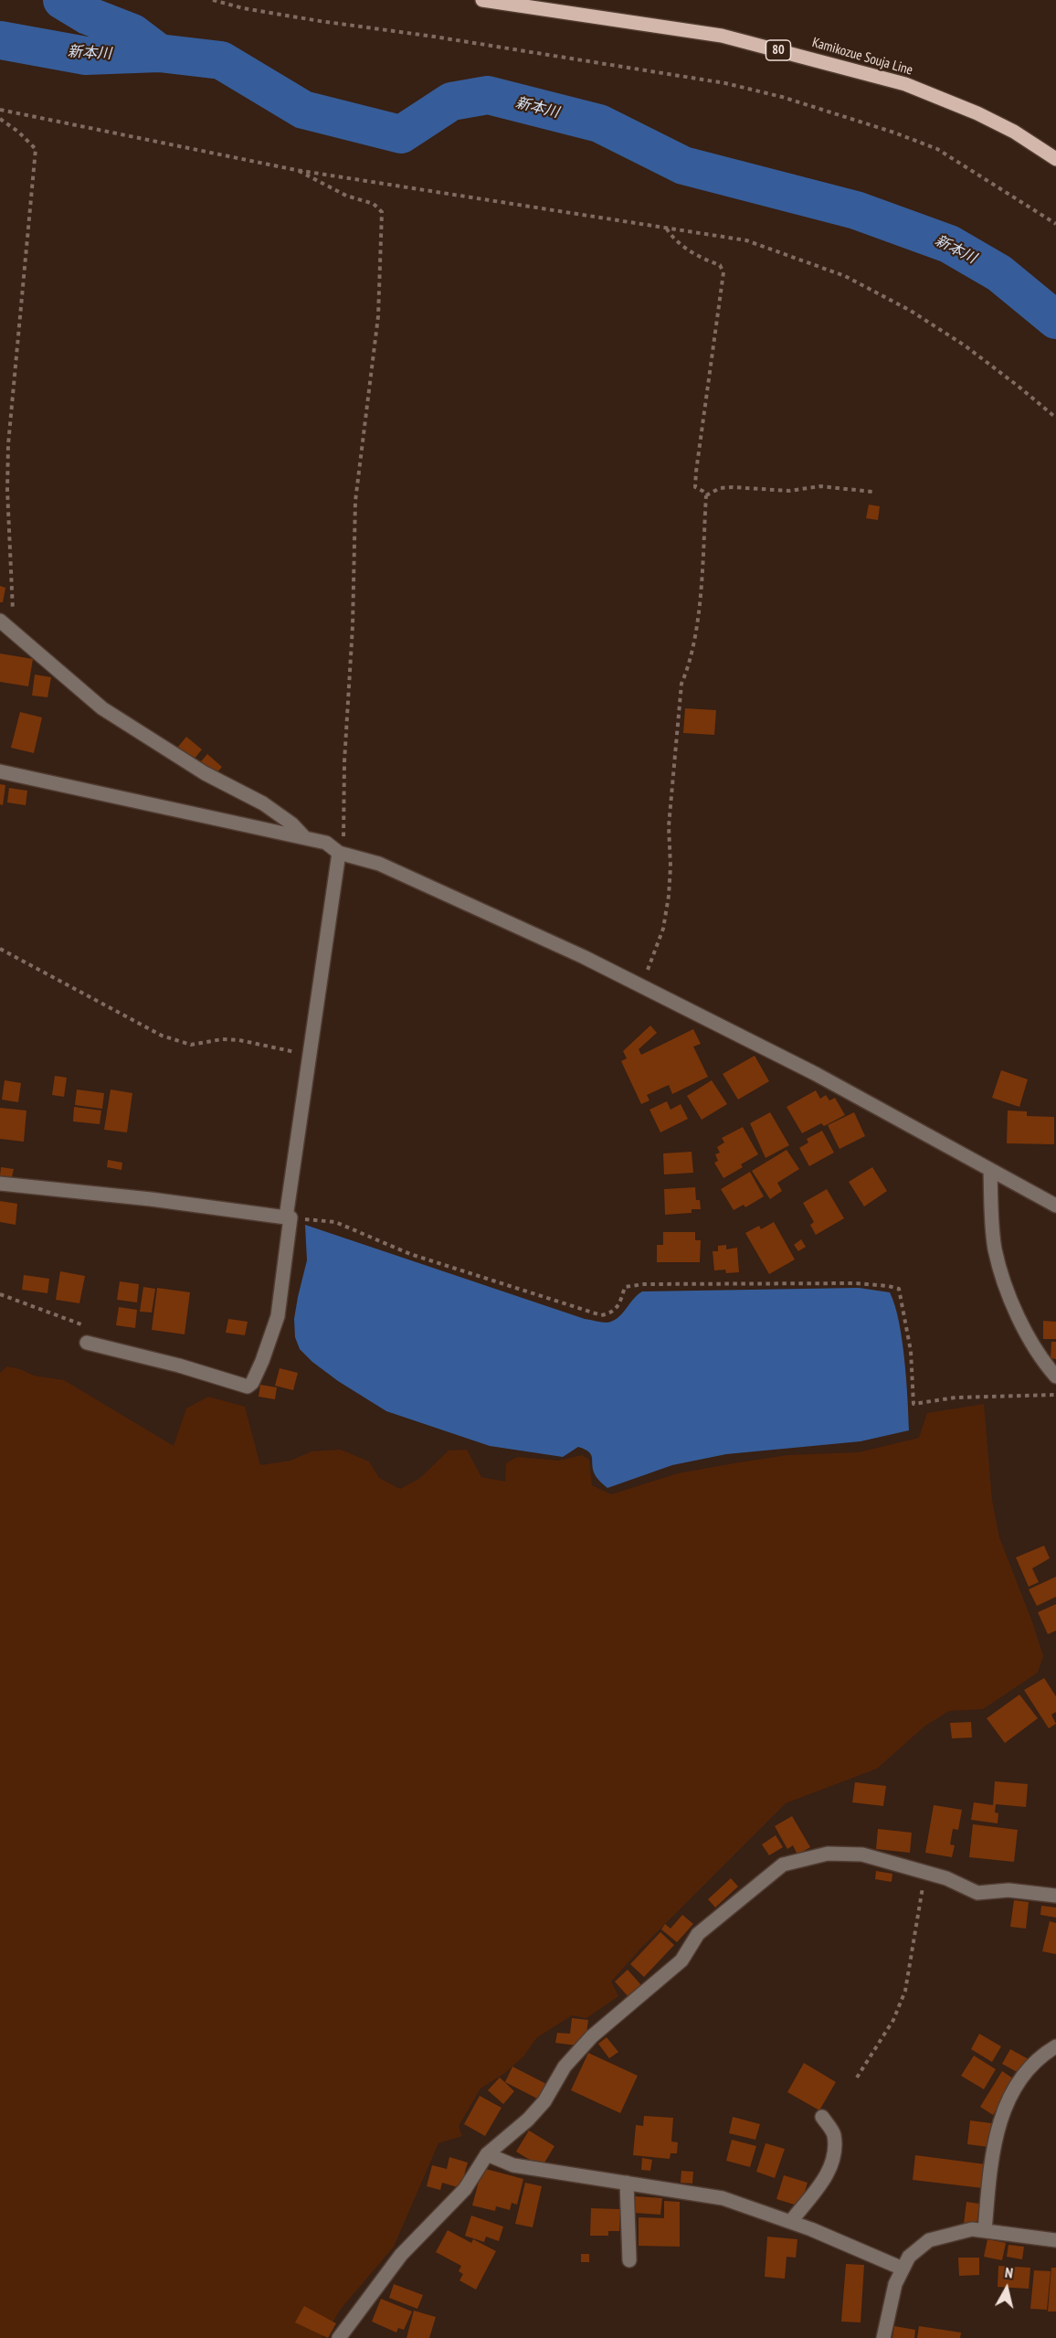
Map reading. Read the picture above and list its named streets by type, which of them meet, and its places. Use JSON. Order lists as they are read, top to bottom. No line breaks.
{"streets":{"main road":["80","Kamikozue Souja Line"]},"water":["新本川"],"north":"top"}
